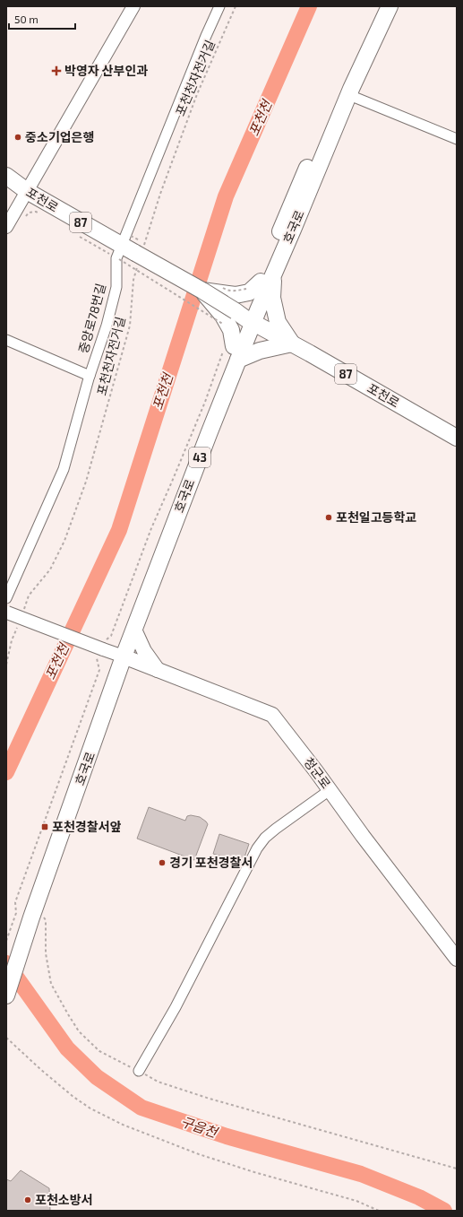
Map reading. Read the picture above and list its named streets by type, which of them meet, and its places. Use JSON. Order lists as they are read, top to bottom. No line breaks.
{"streets":{"main road":["포천로","87","호국로","43","청군로"],"street":["중앙로78번길"],"path":["포천천자전거길"]},"crossings":[["포천천자전거길","포천로"],["포천천자전거길","87"],["포천천자전거길","중앙로78번길"],["포천로","87"],["포천로","호국로"],["포천로","중앙로78번길"],["87","호국로"],["87","중앙로78번길"],["호국로","청군로"]],"water":["포천천","구읍천"],"places":{"health":["박영자 산부인과"],"other":["중소기업은행","포천일고등학교","경기 포천경찰서","포천소방서"],"transit":["포천경찰서앞"]},"scale_bar":"50 m"}
